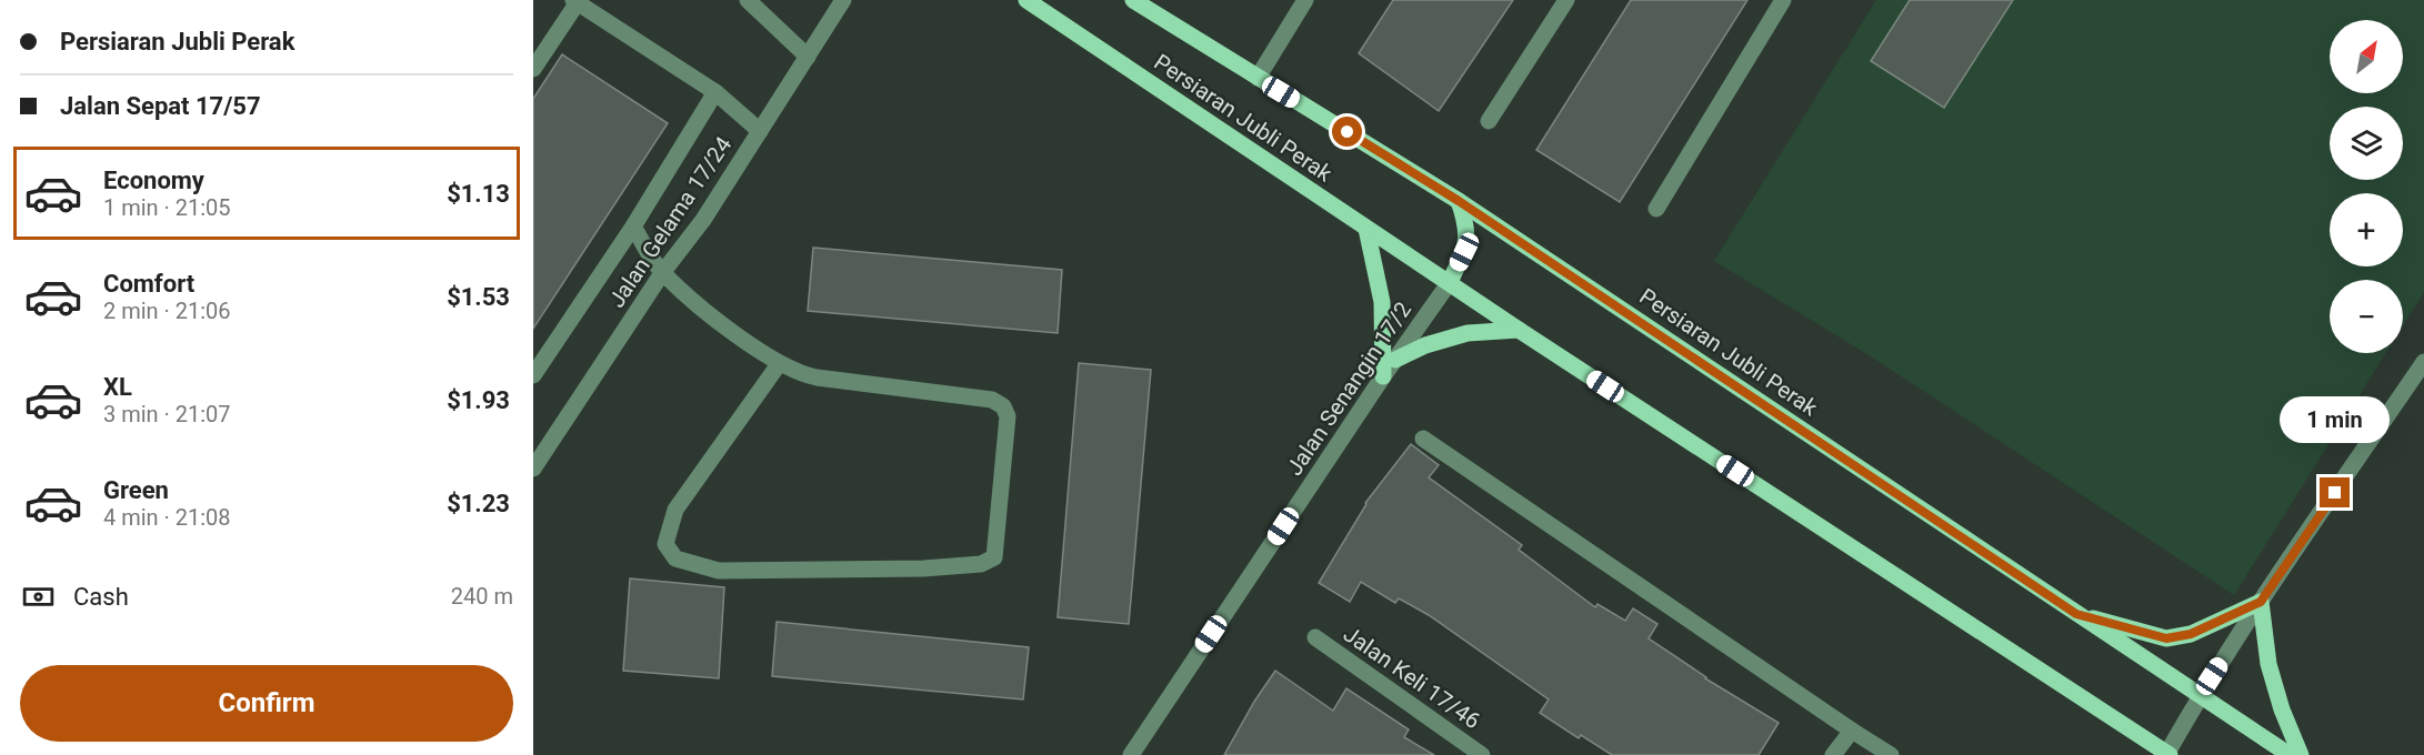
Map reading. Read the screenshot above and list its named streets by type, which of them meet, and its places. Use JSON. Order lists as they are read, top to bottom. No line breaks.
{"streets":{"main road":["Persiaran Jubli Perak"],"street":["Jalan Gelama 17/24","Jalan Senangin 17/2","Jalan Keli 17/46"]},"crossings":[["Persiaran Jubli Perak","Jalan Senangin 17/2"]],"north":"top right","page":{"banner":["Persiaran Jubli Perak","Jalan Sepat 17/57"],"map_buttons":["+","−"],"list":[{"name":"Economy","note":"1 min · 21:05","value":"$1.13"},{"name":"Comfort","note":"2 min · 21:06","value":"$1.53"},{"name":"XL","note":"3 min · 21:07","value":"$1.93"},{"name":"Green","note":"4 min · 21:08","value":"$1.23"}],"bubble":"1 min","pay":["Cash","240 m"],"buttons":"Confirm"}}
